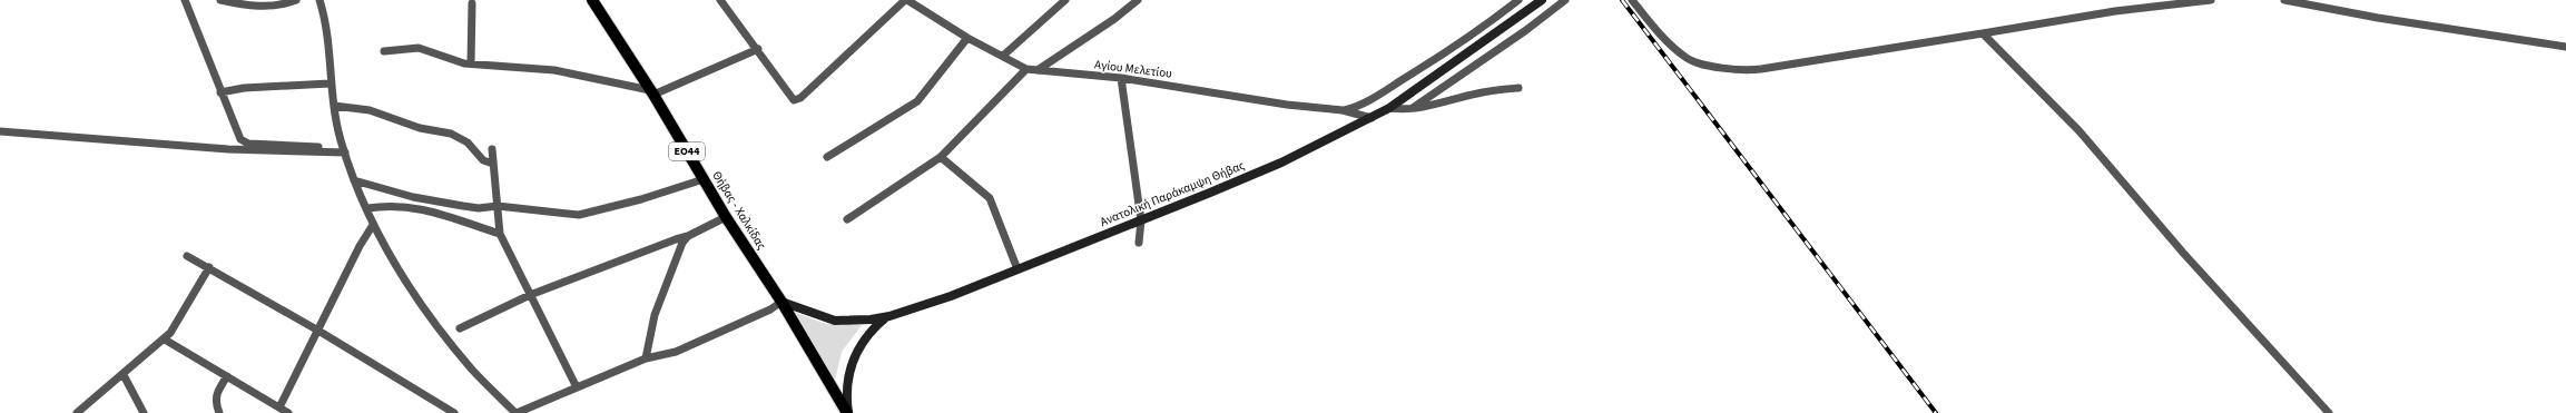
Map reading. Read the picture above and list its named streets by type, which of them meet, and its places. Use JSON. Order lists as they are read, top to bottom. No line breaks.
{"streets":{"main road":["ΕΟ44","Ανατολική Παράκαμψη Θήβας","Θήβας - Χαλκίδας"],"street":["Αγίου Μελετίου"]},"crossings":[["Αγίου Μελετίου","Ανατολική Παράκαμψη Θήβας"],["Ανατολική Παράκαμψη Θήβας","Θήβας - Χαλκίδας"]]}
